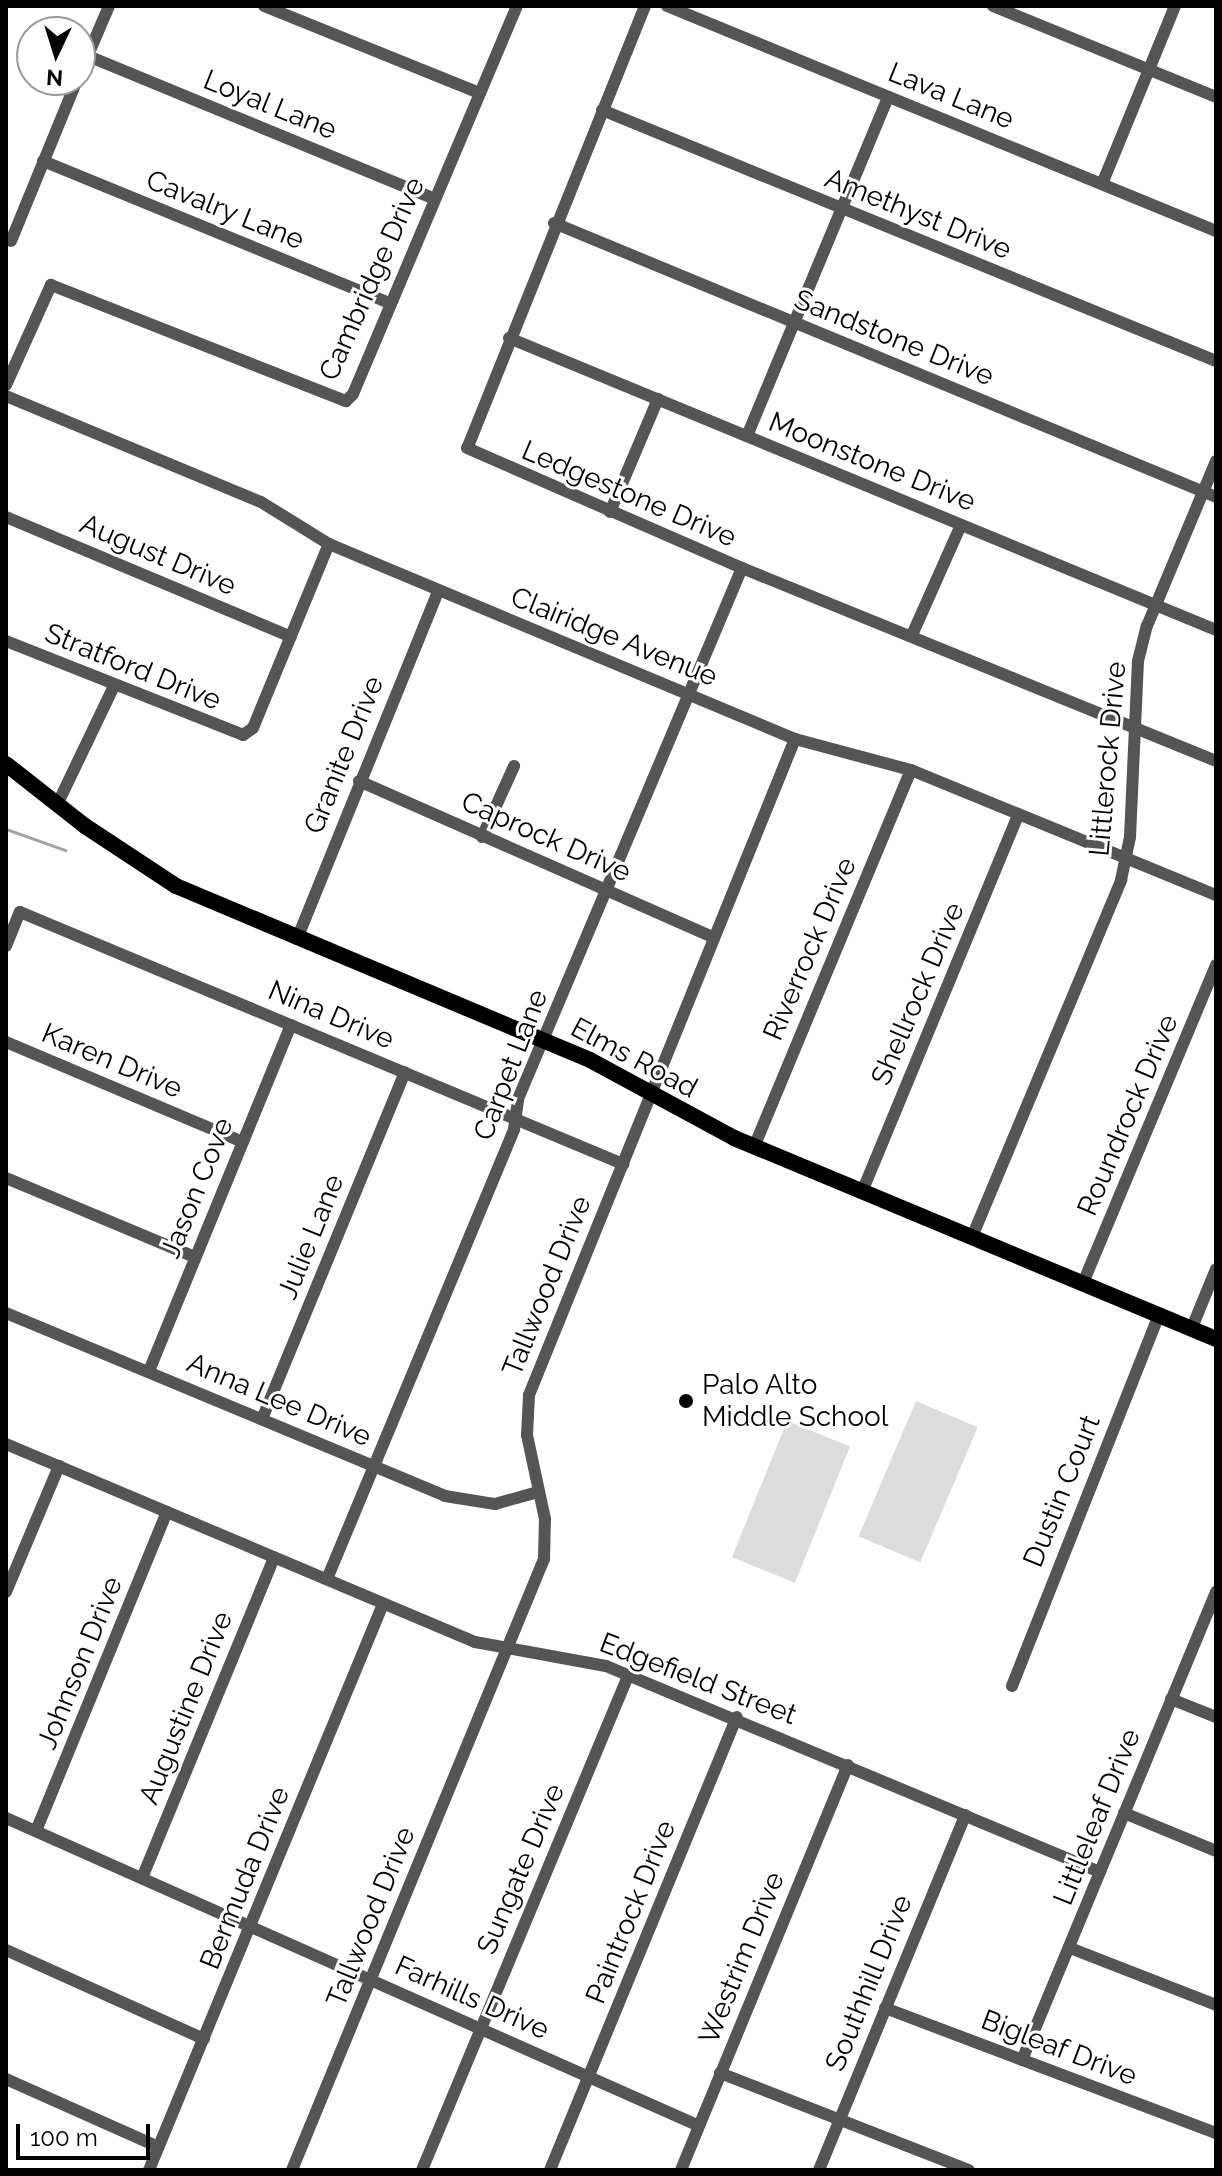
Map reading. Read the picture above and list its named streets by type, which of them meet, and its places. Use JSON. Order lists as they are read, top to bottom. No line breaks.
{"streets":{"main road":["Elms Road"],"street":["Lava Lane","Loyal Lane","Cavalry Lane","Amethyst Drive","Cambridge Drive","Sandstone Drive","Moonstone Drive","Ledgestone Drive","August Drive","Clairidge Avenue","Stratford Drive","Granite Drive","Littlerock Drive","Caprock Drive","Riverrock Drive","Shellrock Drive","Nina Drive","Karen Drive","Carpet Lane","Roundrock Drive","Jason Cove","Julie Lane","Tallwood Drive","Anna Lee Drive","Dustin Court","Johnson Drive","Edgefield Street","Augustine Drive","Littleleaf Drive","Sungate Drive","Bermuda Drive","Paintrock Drive","Westrim Drive","Southhill Drive","Farhills Drive","Bigleaf Drive"]},"crossings":[["Loyal Lane","Cambridge Drive"],["Cavalry Lane","Cambridge Drive"],["Amethyst Drive","Ledgestone Drive"],["Sandstone Drive","Ledgestone Drive"],["Sandstone Drive","Littlerock Drive"],["Moonstone Drive","Ledgestone Drive"],["Moonstone Drive","Littlerock Drive"],["Ledgestone Drive","Littlerock Drive"],["Ledgestone Drive","Carpet Lane"],["August Drive","Stratford Drive"],["Clairidge Avenue","Granite Drive"],["Clairidge Avenue","Littlerock Drive"],["Clairidge Avenue","Riverrock Drive"],["Clairidge Avenue","Shellrock Drive"],["Clairidge Avenue","Carpet Lane"],["Clairidge Avenue","Tallwood Drive"],["Granite Drive","Caprock Drive"],["Granite Drive","Elms Road"],["Littlerock Drive","Elms Road"],["Caprock Drive","Carpet Lane"],["Caprock Drive","Tallwood Drive"],["Riverrock Drive","Elms Road"],["Shellrock Drive","Elms Road"],["Nina Drive","Carpet Lane"],["Nina Drive","Jason Cove"],["Nina Drive","Julie Lane"],["Nina Drive","Tallwood Drive"],["Elms Road","Carpet Lane"],["Elms Road","Roundrock Drive"],["Elms Road","Tallwood Drive"],["Elms Road","Dustin Court"],["Karen Drive","Jason Cove"],["Carpet Lane","Anna Lee Drive"],["Carpet Lane","Edgefield Street"],["Jason Cove","Anna Lee Drive"],["Julie Lane","Anna Lee Drive"],["Tallwood Drive","Anna Lee Drive"],["Tallwood Drive","Edgefield Street"],["Tallwood Drive","Farhills Drive"],["Johnson Drive","Edgefield Street"],["Johnson Drive","Farhills Drive"],["Edgefield Street","Augustine Drive"],["Edgefield Street","Littleleaf Drive"],["Edgefield Street","Sungate Drive"],["Edgefield Street","Bermuda Drive"],["Edgefield Street","Paintrock Drive"],["Edgefield Street","Westrim Drive"],["Edgefield Street","Southhill Drive"],["Augustine Drive","Farhills Drive"],["Littleleaf Drive","Bigleaf Drive"],["Sungate Drive","Farhills Drive"],["Bermuda Drive","Farhills Drive"],["Paintrock Drive","Farhills Drive"],["Westrim Drive","Farhills Drive"],["Southhill Drive","Bigleaf Drive"]],"places":["Palo Alto Middle School"],"scale_bar":"100 m","north":"bottom"}
